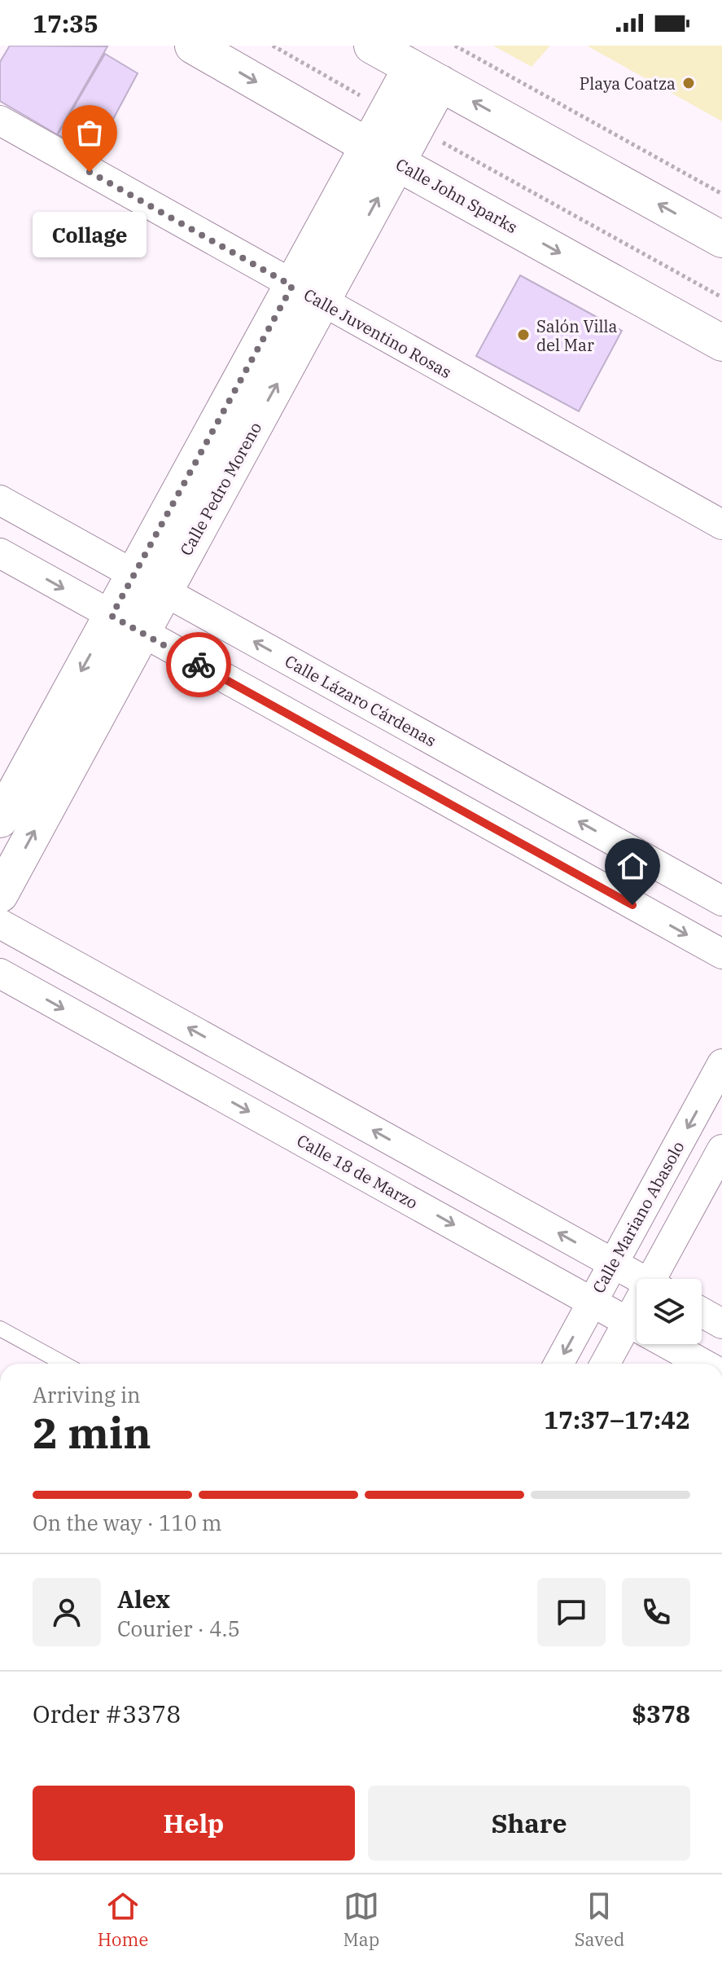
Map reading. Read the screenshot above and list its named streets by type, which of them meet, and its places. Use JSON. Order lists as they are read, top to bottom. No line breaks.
{"streets":{"main road":["Calle John Sparks","Calle Pedro Moreno"],"street":["Calle Juventino Rosas","Calle Lázaro Cárdenas","Calle 18 de Marzo","Calle Mariano Abasolo"]},"crossings":[["Calle John Sparks","Calle Pedro Moreno"],["Calle Juventino Rosas","Calle Pedro Moreno"],["Calle Pedro Moreno","Calle Lázaro Cárdenas"],["Calle 18 de Marzo","Calle Mariano Abasolo"]],"places":["Playa Coatza","Collage","Salón Villa del Mar"],"page":{"status":"17:35","bubble":"Collage","heading":["2 min","Arriving in","17:37–17:42"],"panel":["Alex","Courier · 4.5","Order #3378","$378"],"bar":"On the way · 110 m","buttons":["Help","Share"],"tabs":["Home","Map","Saved"]}}
